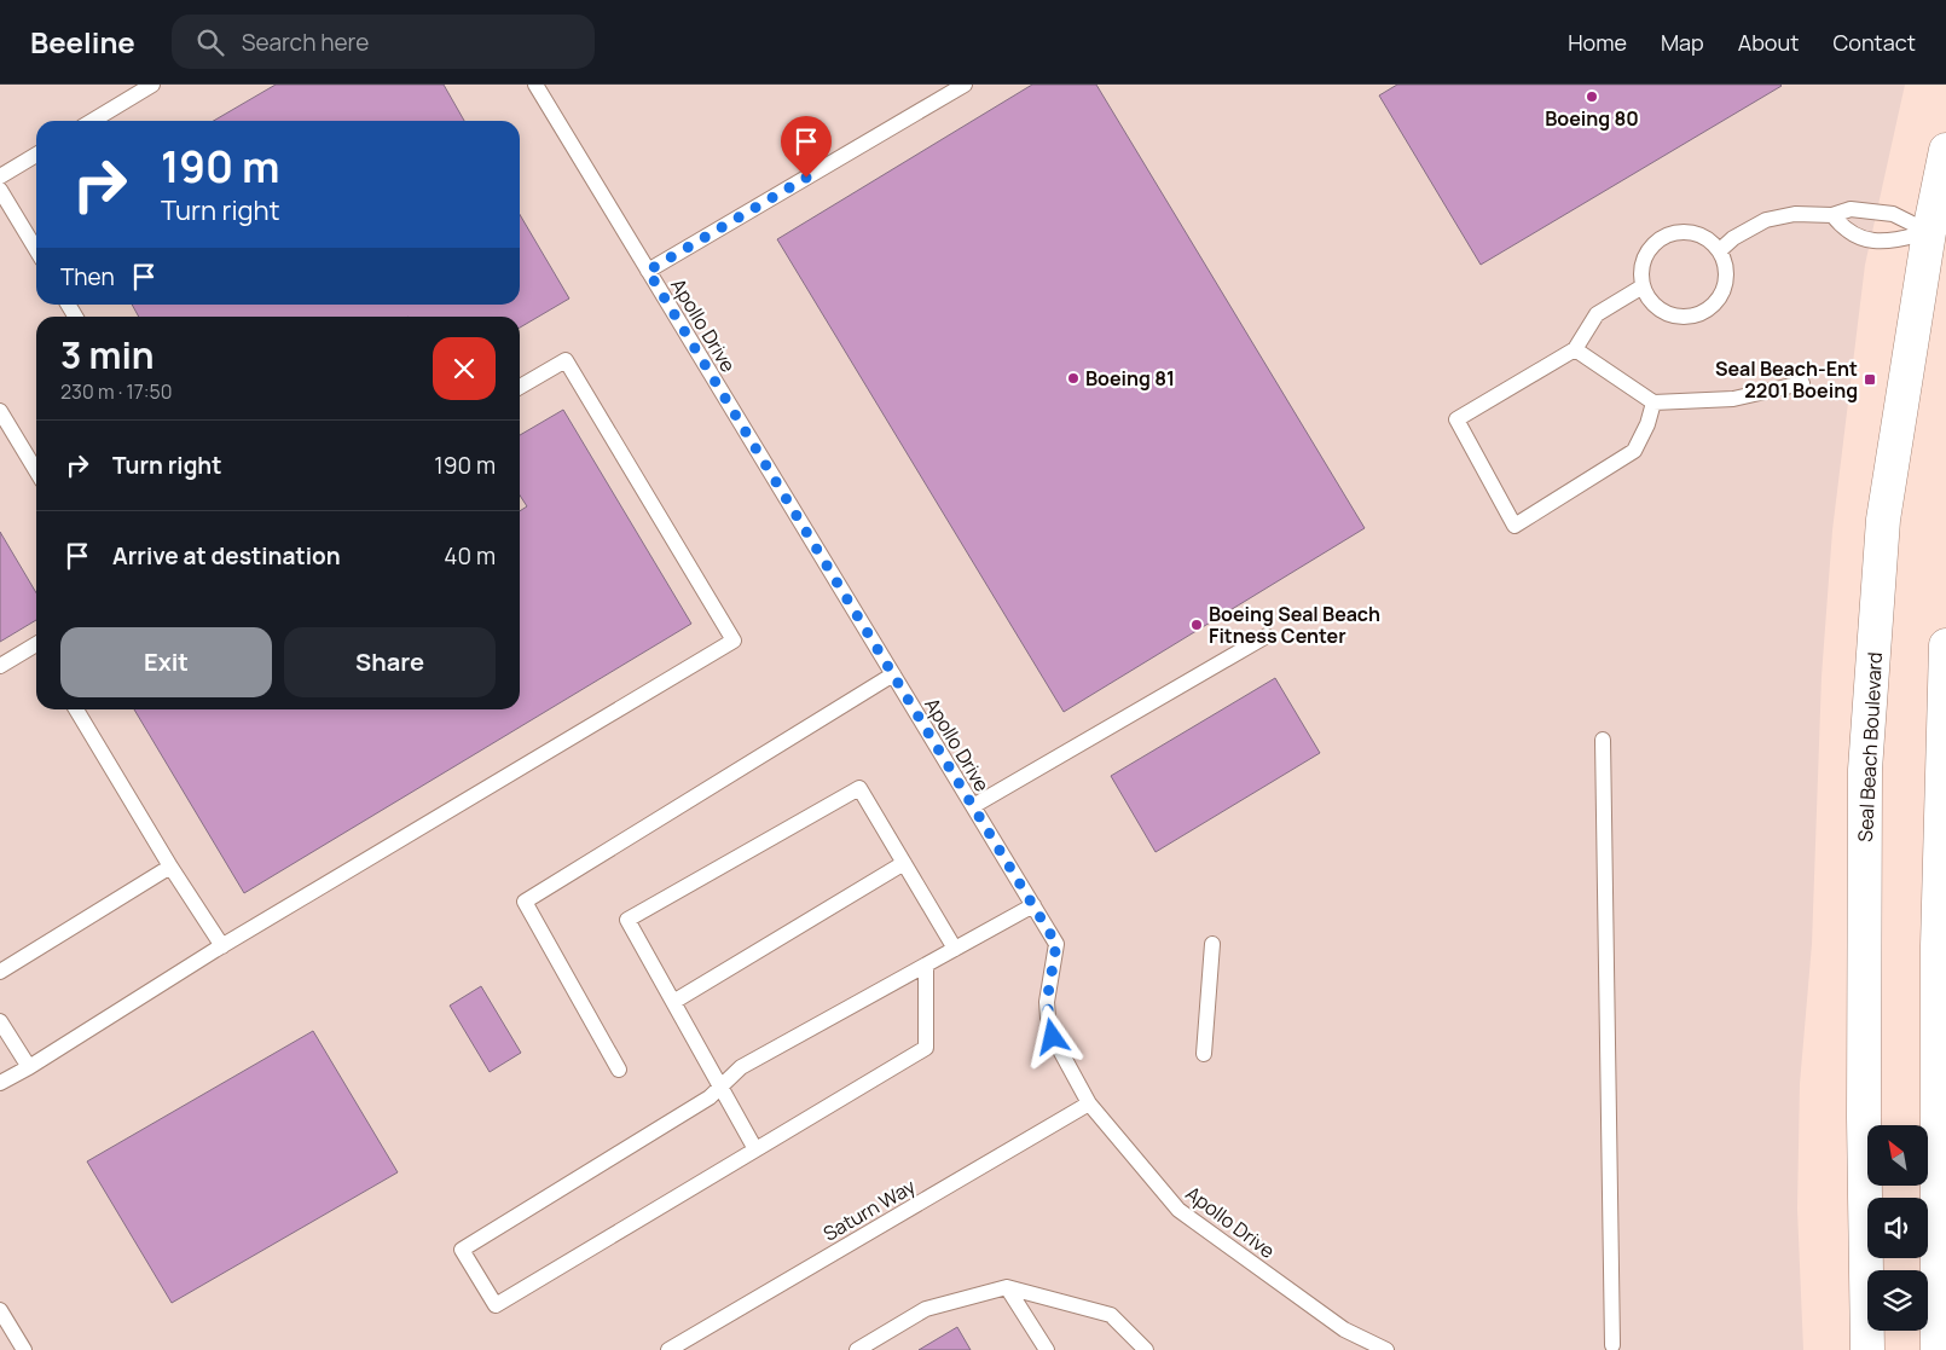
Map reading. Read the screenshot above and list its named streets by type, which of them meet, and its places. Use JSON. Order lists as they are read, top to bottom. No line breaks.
{"streets":{"main road":["Seal Beach Boulevard"],"lane":["Apollo Drive","Saturn Way"]},"crossings":[["Apollo Drive","Saturn Way"]],"places":{"other":["Boeing 80","Boeing 81","Boeing Seal Beach Fitness Center"],"transit":["Seal Beach-Ent 2201 Boeing"]},"north":"top left","page":{"header":"Beeline","search":"Search here","nav":["Home","Map","About","Contact"],"turn":["190 m","Turn right"],"then":"Then","heading":["3 min","230 m · 17:50"],"list":[{"name":"Turn right","value":"190 m"},{"name":"Arrive at destination","value":"40 m"}],"buttons":["Exit","Share"]}}
